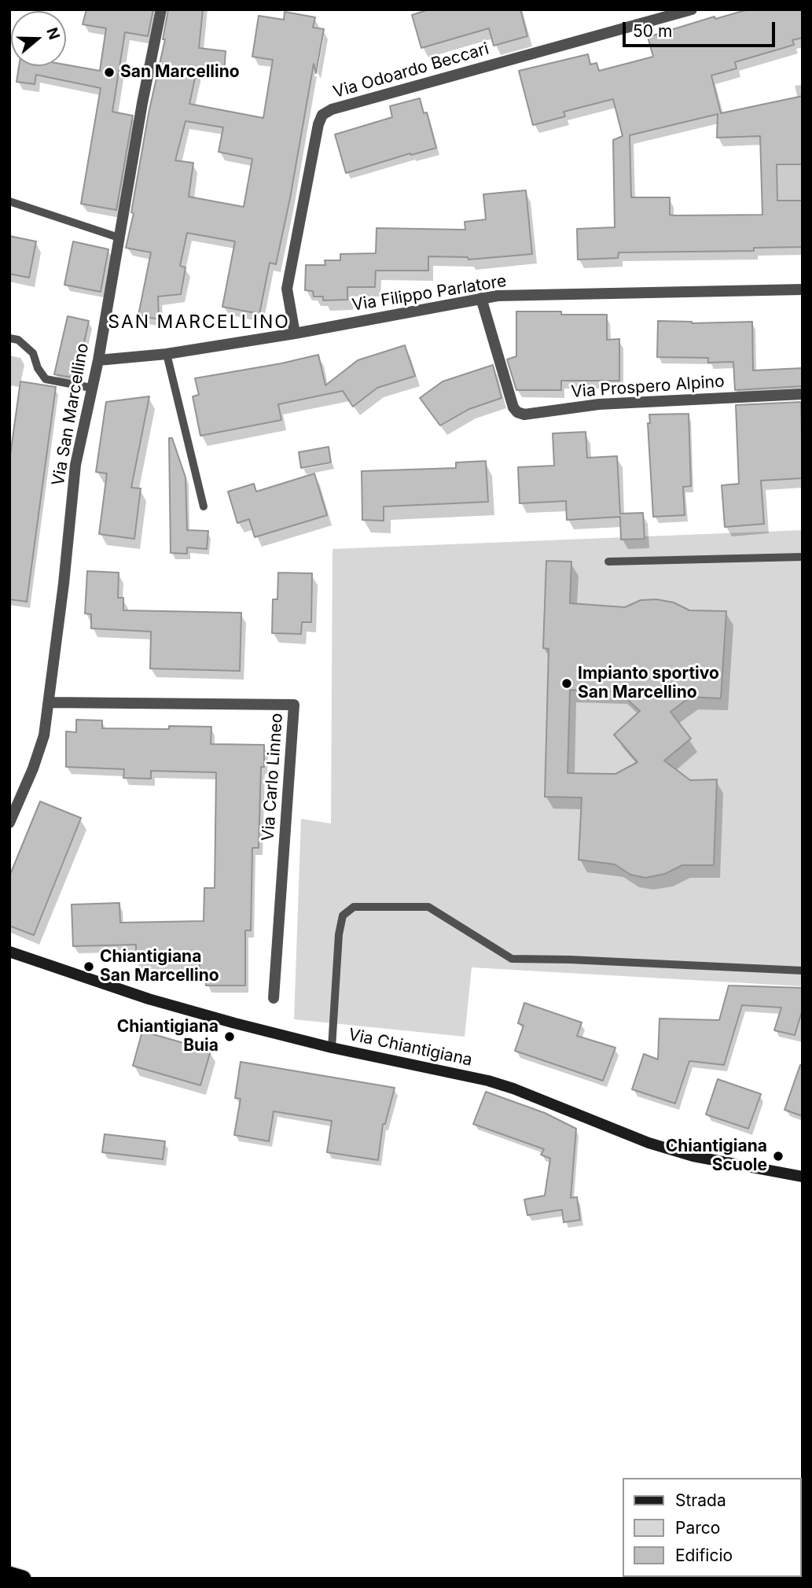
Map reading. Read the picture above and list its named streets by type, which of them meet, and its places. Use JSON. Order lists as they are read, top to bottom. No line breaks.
{"streets":{"street":["Via Odoardo Beccari","Via Filippo Parlatore","Via Prospero Alpino","Via San Marcellino","Via Carlo Linneo","Via Chiantigiana"]},"crossings":[["Via Odoardo Beccari","Via Filippo Parlatore"],["Via Filippo Parlatore","Via Prospero Alpino"],["Via Filippo Parlatore","Via San Marcellino"],["Via San Marcellino","Via Carlo Linneo"]],"districts":["SAN MARCELLINO"],"places":["San Marcellino","Impianto sportivo San Marcellino","Chiantigiana San Marcellino","Chiantigiana Buia","Chiantigiana Scuole"],"legend":["Strada","Parco","Edificio"],"scale_bar":"50 m","north":"right"}
